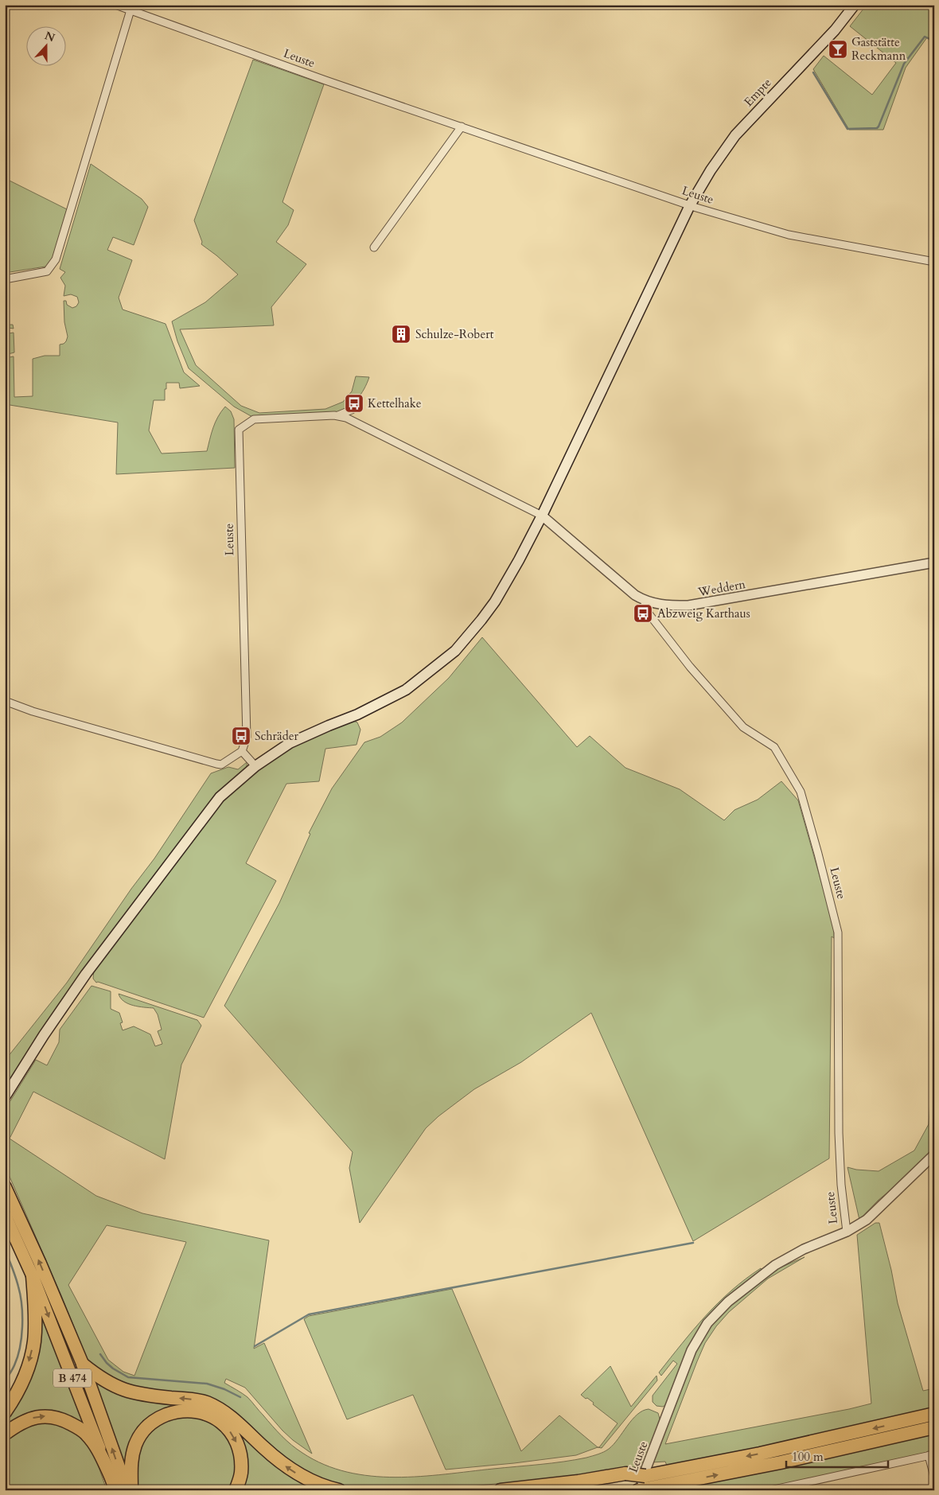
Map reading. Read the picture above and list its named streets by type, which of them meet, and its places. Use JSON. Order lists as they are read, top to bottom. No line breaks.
{"streets":{"highway":["B 474"],"main road":["Empte"],"street":["Leuste","Weddern"]},"crossings":[["Leuste","Empte"],["Leuste","Weddern"],["Empte","Weddern"]],"places":{"bar":["Gaststätte Reckmann"],"building":["Schulze-Robert"],"bus stop":["Kettelhake","Abzweig Karthaus","Schräder"]},"scale_bar":"100 m","north":"top"}
